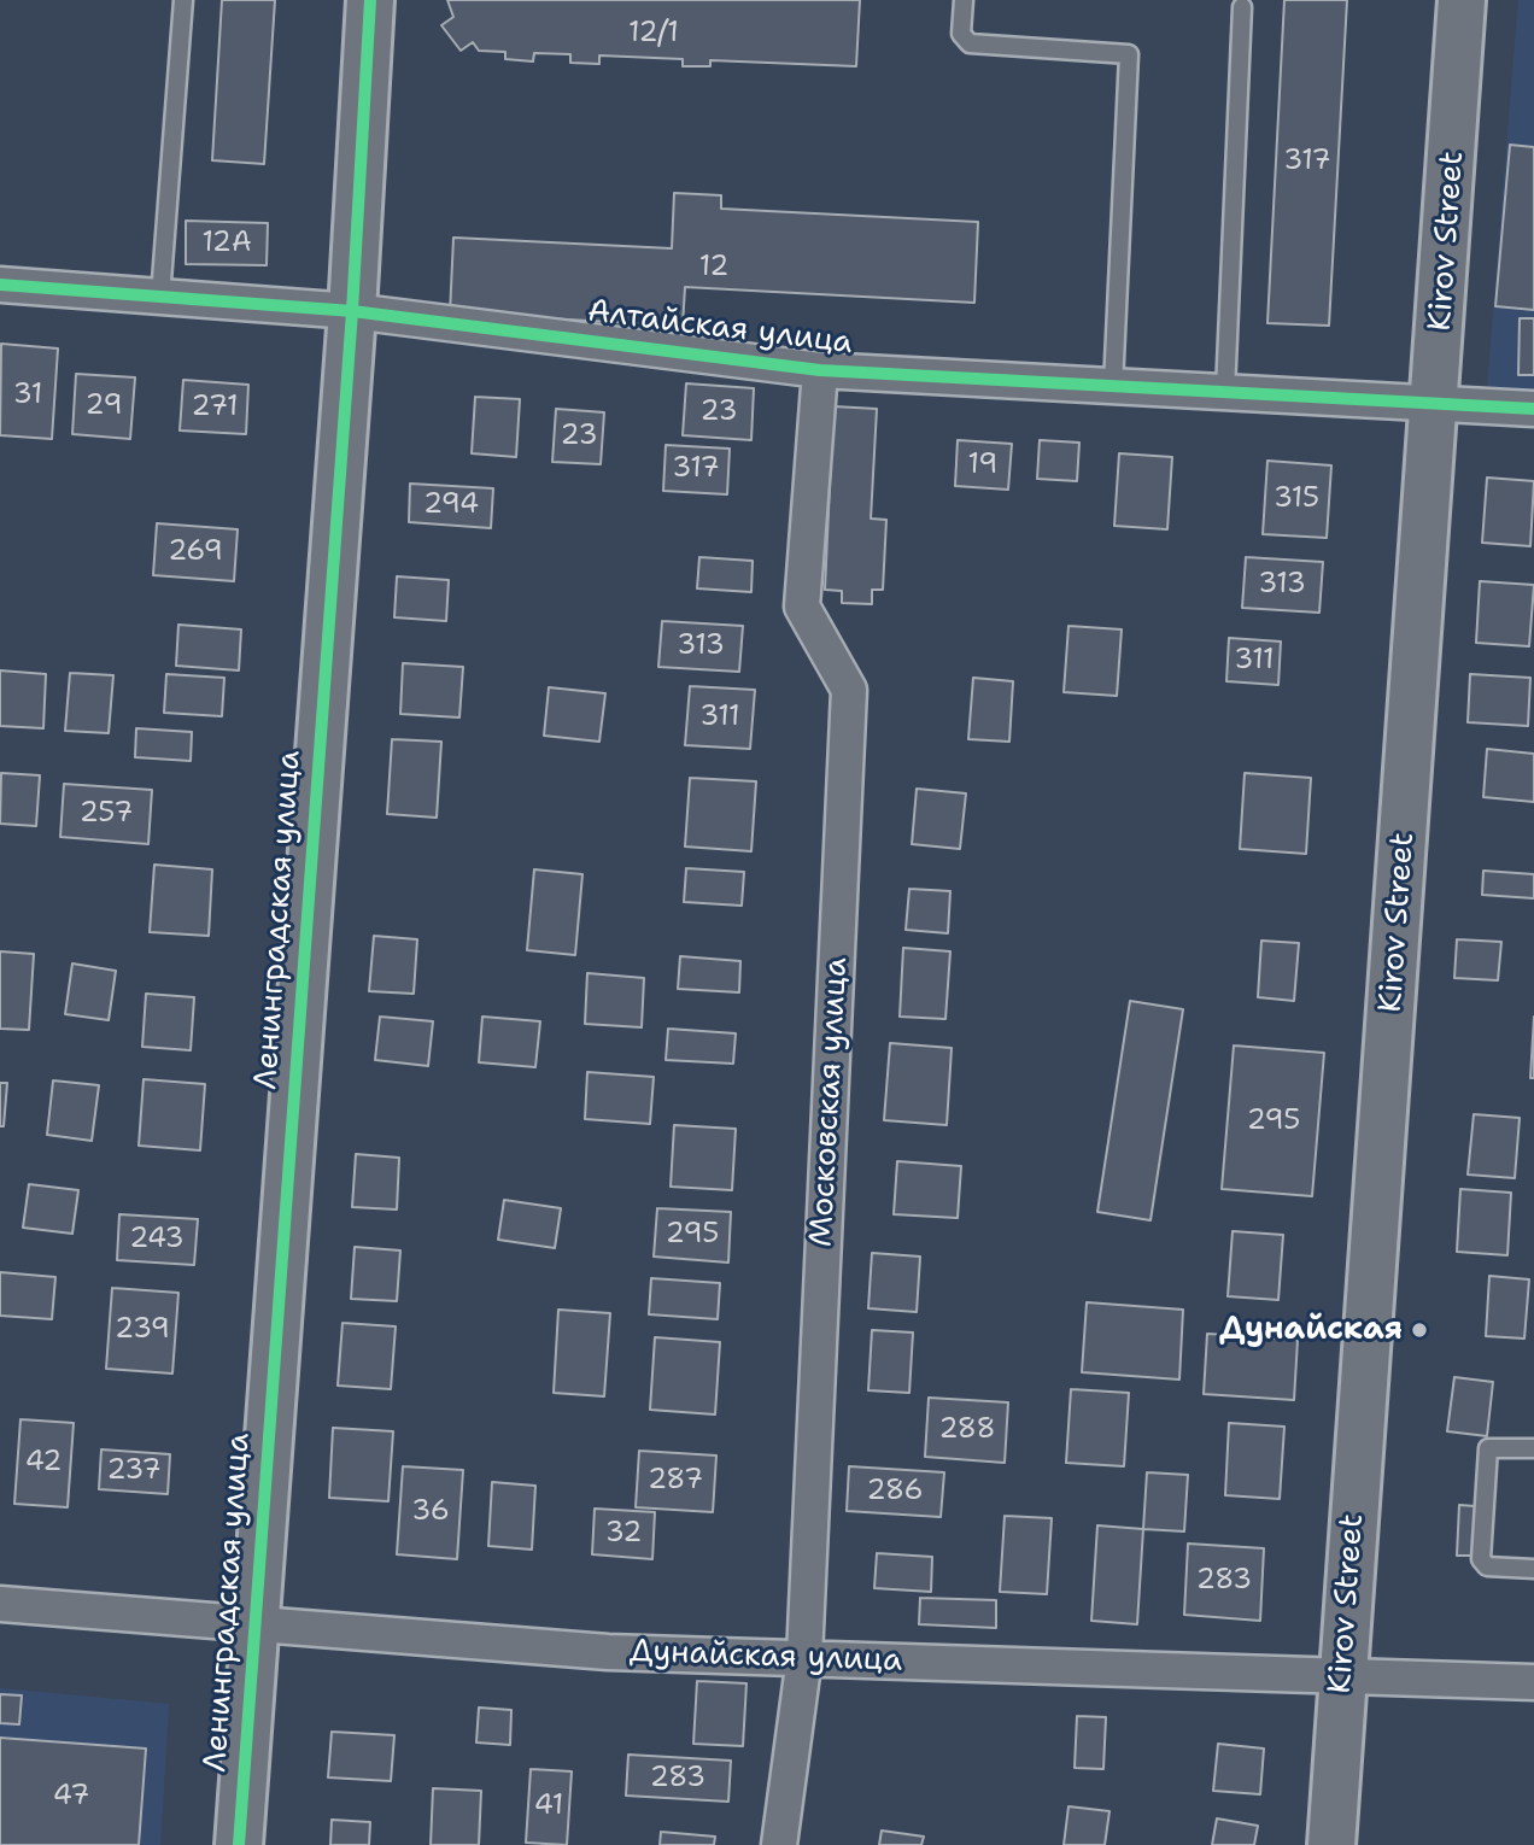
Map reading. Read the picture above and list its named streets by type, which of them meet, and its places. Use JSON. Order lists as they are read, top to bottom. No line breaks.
{"streets":{"street":["Kirov Street","Алтайская улица","Ленинградская улица","Московская улица","Дунайская улица"]},"crossings":[["Kirov Street","Алтайская улица"],["Kirov Street","Дунайская улица"],["Алтайская улица","Ленинградская улица"],["Алтайская улица","Московская улица"],["Ленинградская улица","Дунайская улица"],["Московская улица","Дунайская улица"]],"places":["Дунайская"],"house_numbers":["12/1","317","12А","12","31","29","271","23","23","19","317","315","294","269","313","313","311","311","257","295","295","243","239","288","42","237","287","286","36","32","283","283","47","41"]}
